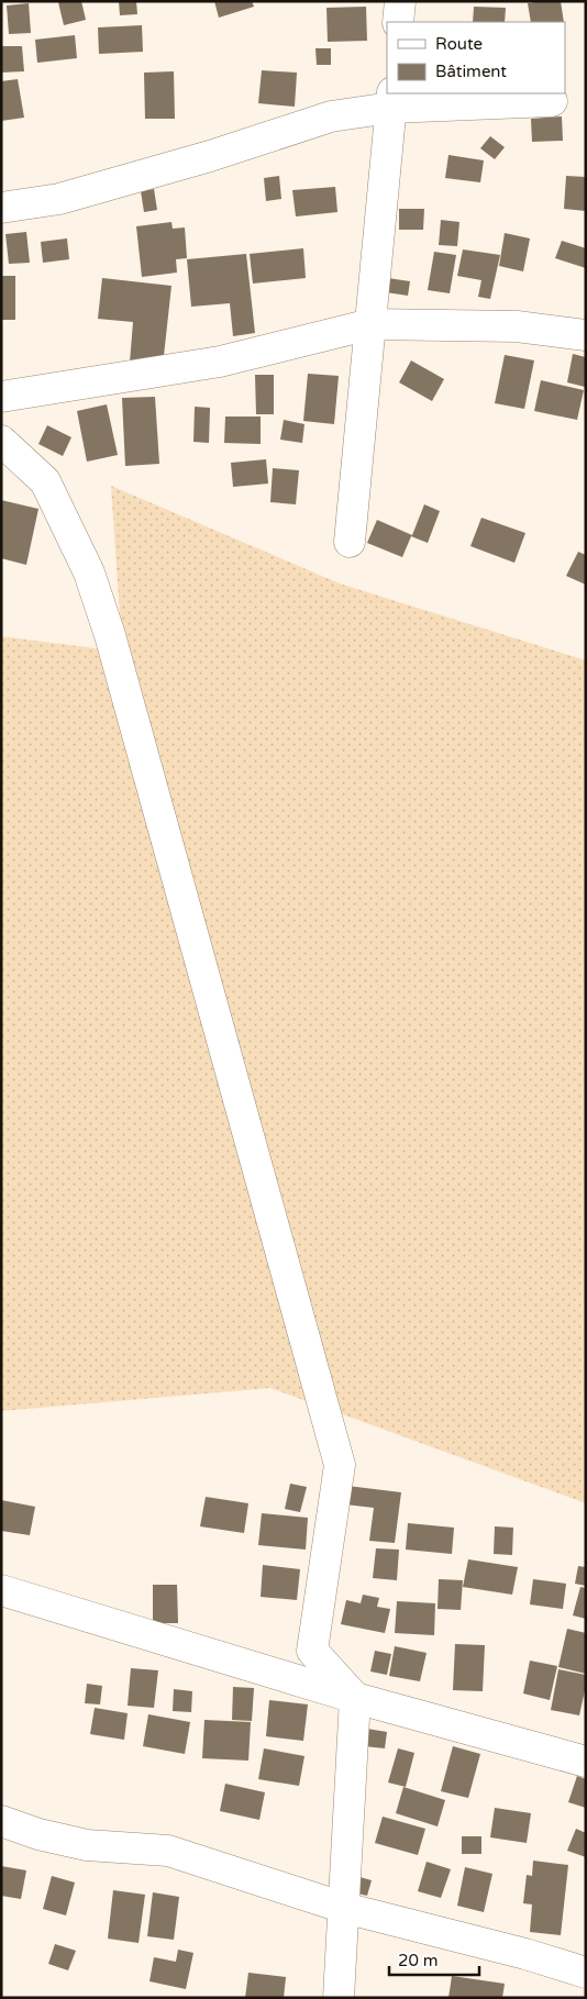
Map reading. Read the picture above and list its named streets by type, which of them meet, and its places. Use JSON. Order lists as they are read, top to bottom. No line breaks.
{"legend":["Route","Bâtiment"],"scale_bar":"20 m"}
